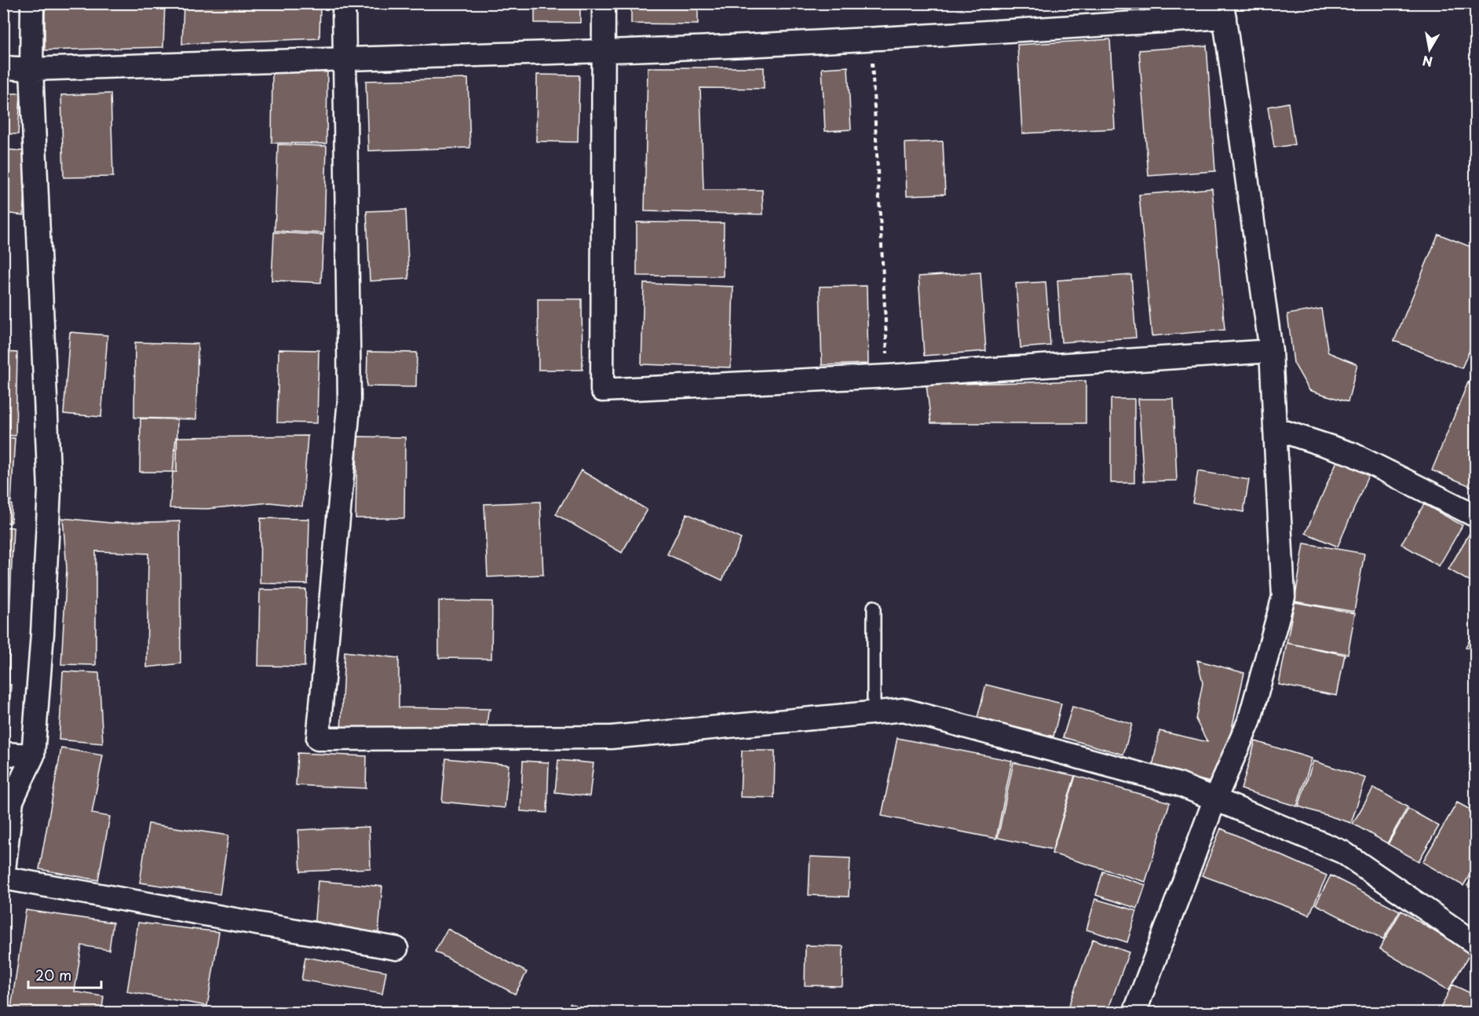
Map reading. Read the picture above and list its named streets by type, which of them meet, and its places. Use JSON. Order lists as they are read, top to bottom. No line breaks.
{"scale_bar":"20 m","north":"bottom"}
